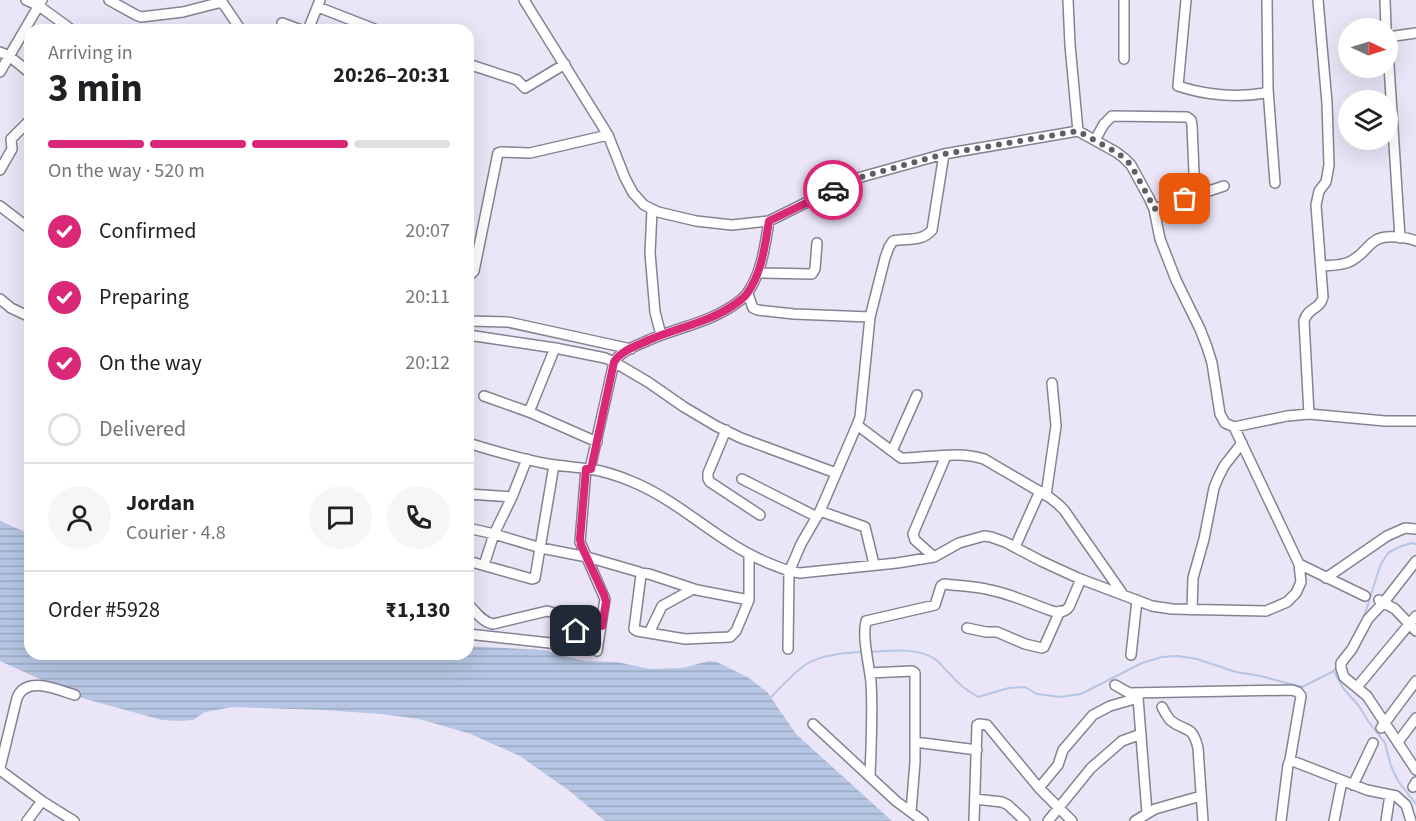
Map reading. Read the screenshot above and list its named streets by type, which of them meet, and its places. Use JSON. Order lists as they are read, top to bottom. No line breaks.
{"north":"right","page":{"heading":["3 min","Arriving in","20:26–20:31"],"panel":["Jordan","Courier · 4.8","Order #5928","₹1,130"],"bar":"On the way · 520 m","list":[["Confirmed","20:07"],["Preparing","20:11"],["On the way","20:12"],"Delivered"]}}
